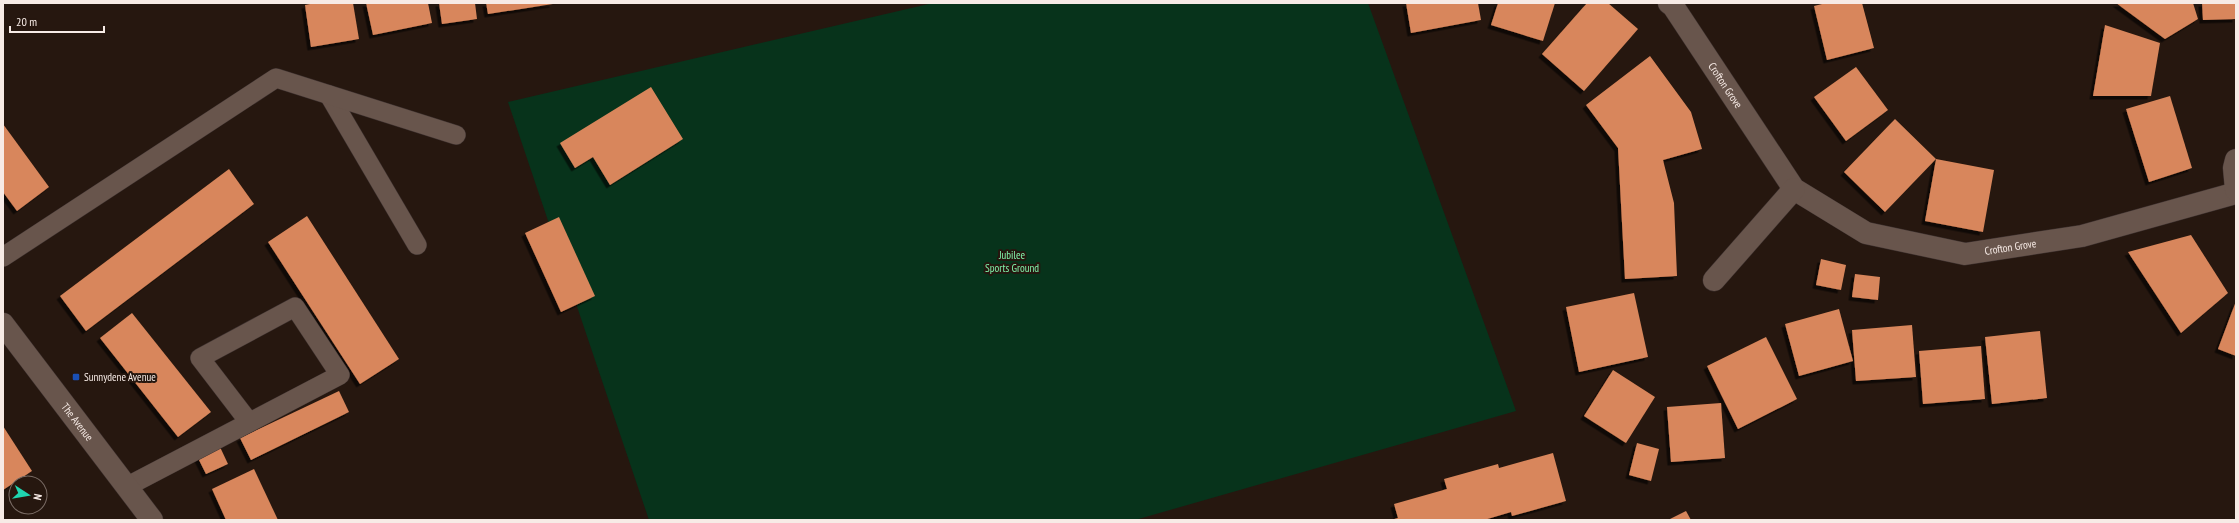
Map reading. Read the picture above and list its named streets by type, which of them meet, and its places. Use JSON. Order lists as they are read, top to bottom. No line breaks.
{"streets":{"street":["Crofton Grove","The Avenue"]},"parks":["Jubilee Sports Ground"],"places":{"transit":["Sunnydene Avenue"]},"scale_bar":"20 m","north":"right"}
